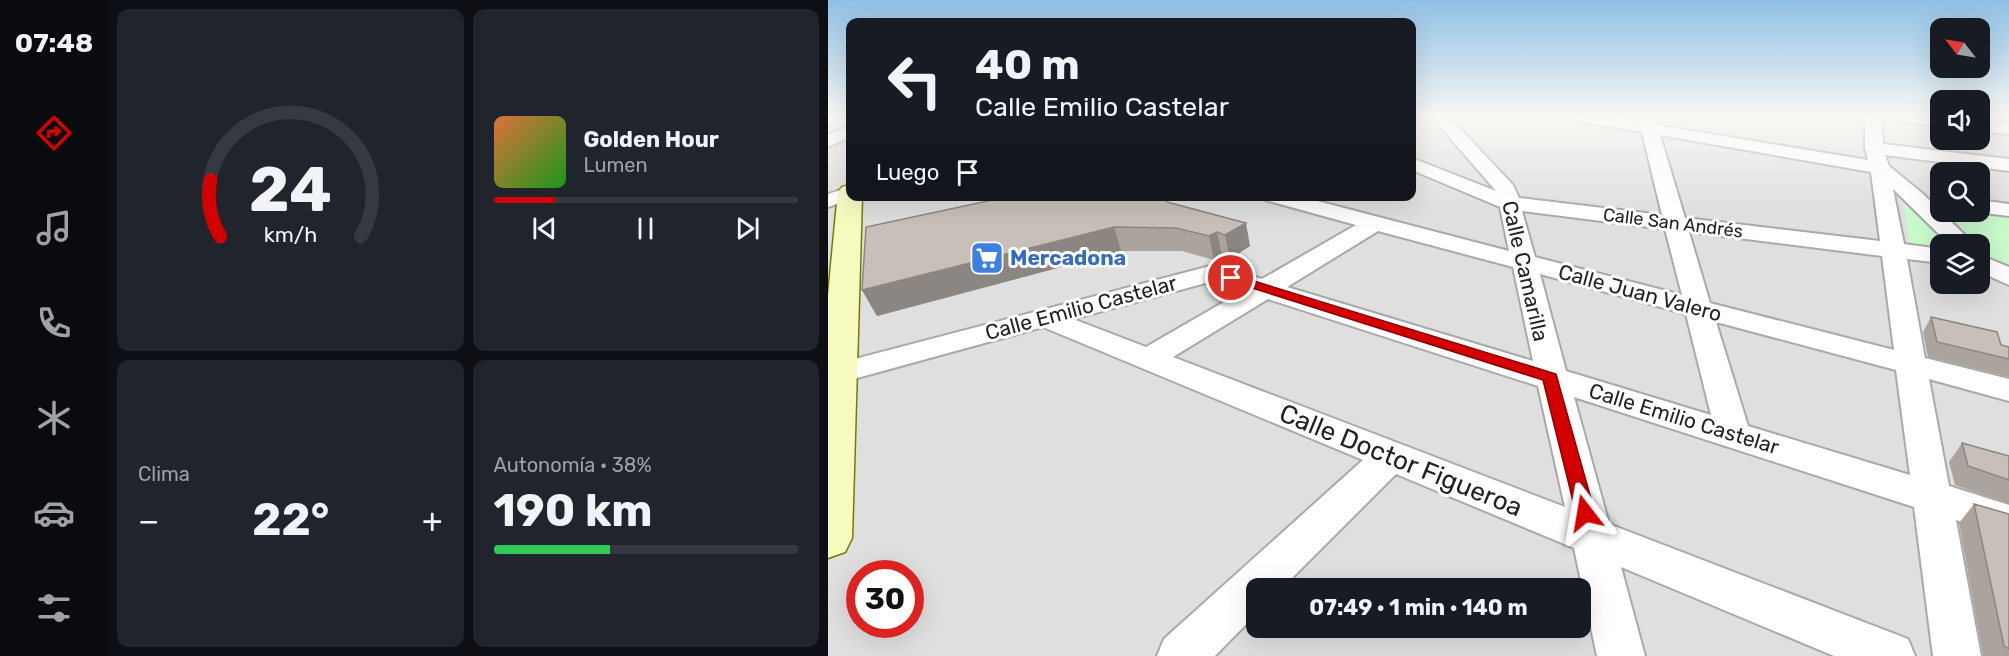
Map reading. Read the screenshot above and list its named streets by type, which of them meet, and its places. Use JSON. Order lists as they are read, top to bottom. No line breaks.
{"streets":{"street":["Calle San Andrés","Calle Camarilla","Calle Juan Valero","Calle Emilio Castelar","Calle Doctor Figueroa"]},"crossings":[["Calle San Andrés","Calle Camarilla"],["Calle Camarilla","Calle Juan Valero"],["Calle Camarilla","Calle Emilio Castelar"],["Calle Camarilla","Calle Doctor Figueroa"],["Calle Emilio Castelar","Calle Doctor Figueroa"]],"places":{"supermarket":["Mercadona"]},"north":"top left","page":{"tabs":"07:48","turn":["40 m","Calle Emilio Castelar"],"song":["Golden Hour","Lumen"],"then":"Luego","tile":["Clima",["Autonomía · 38%","190 km"]],"heat":["−","22°","+"],"limit":"30","trip":"07:49 · 1 min · 140 m","gauge":["24","km/h"]}}
